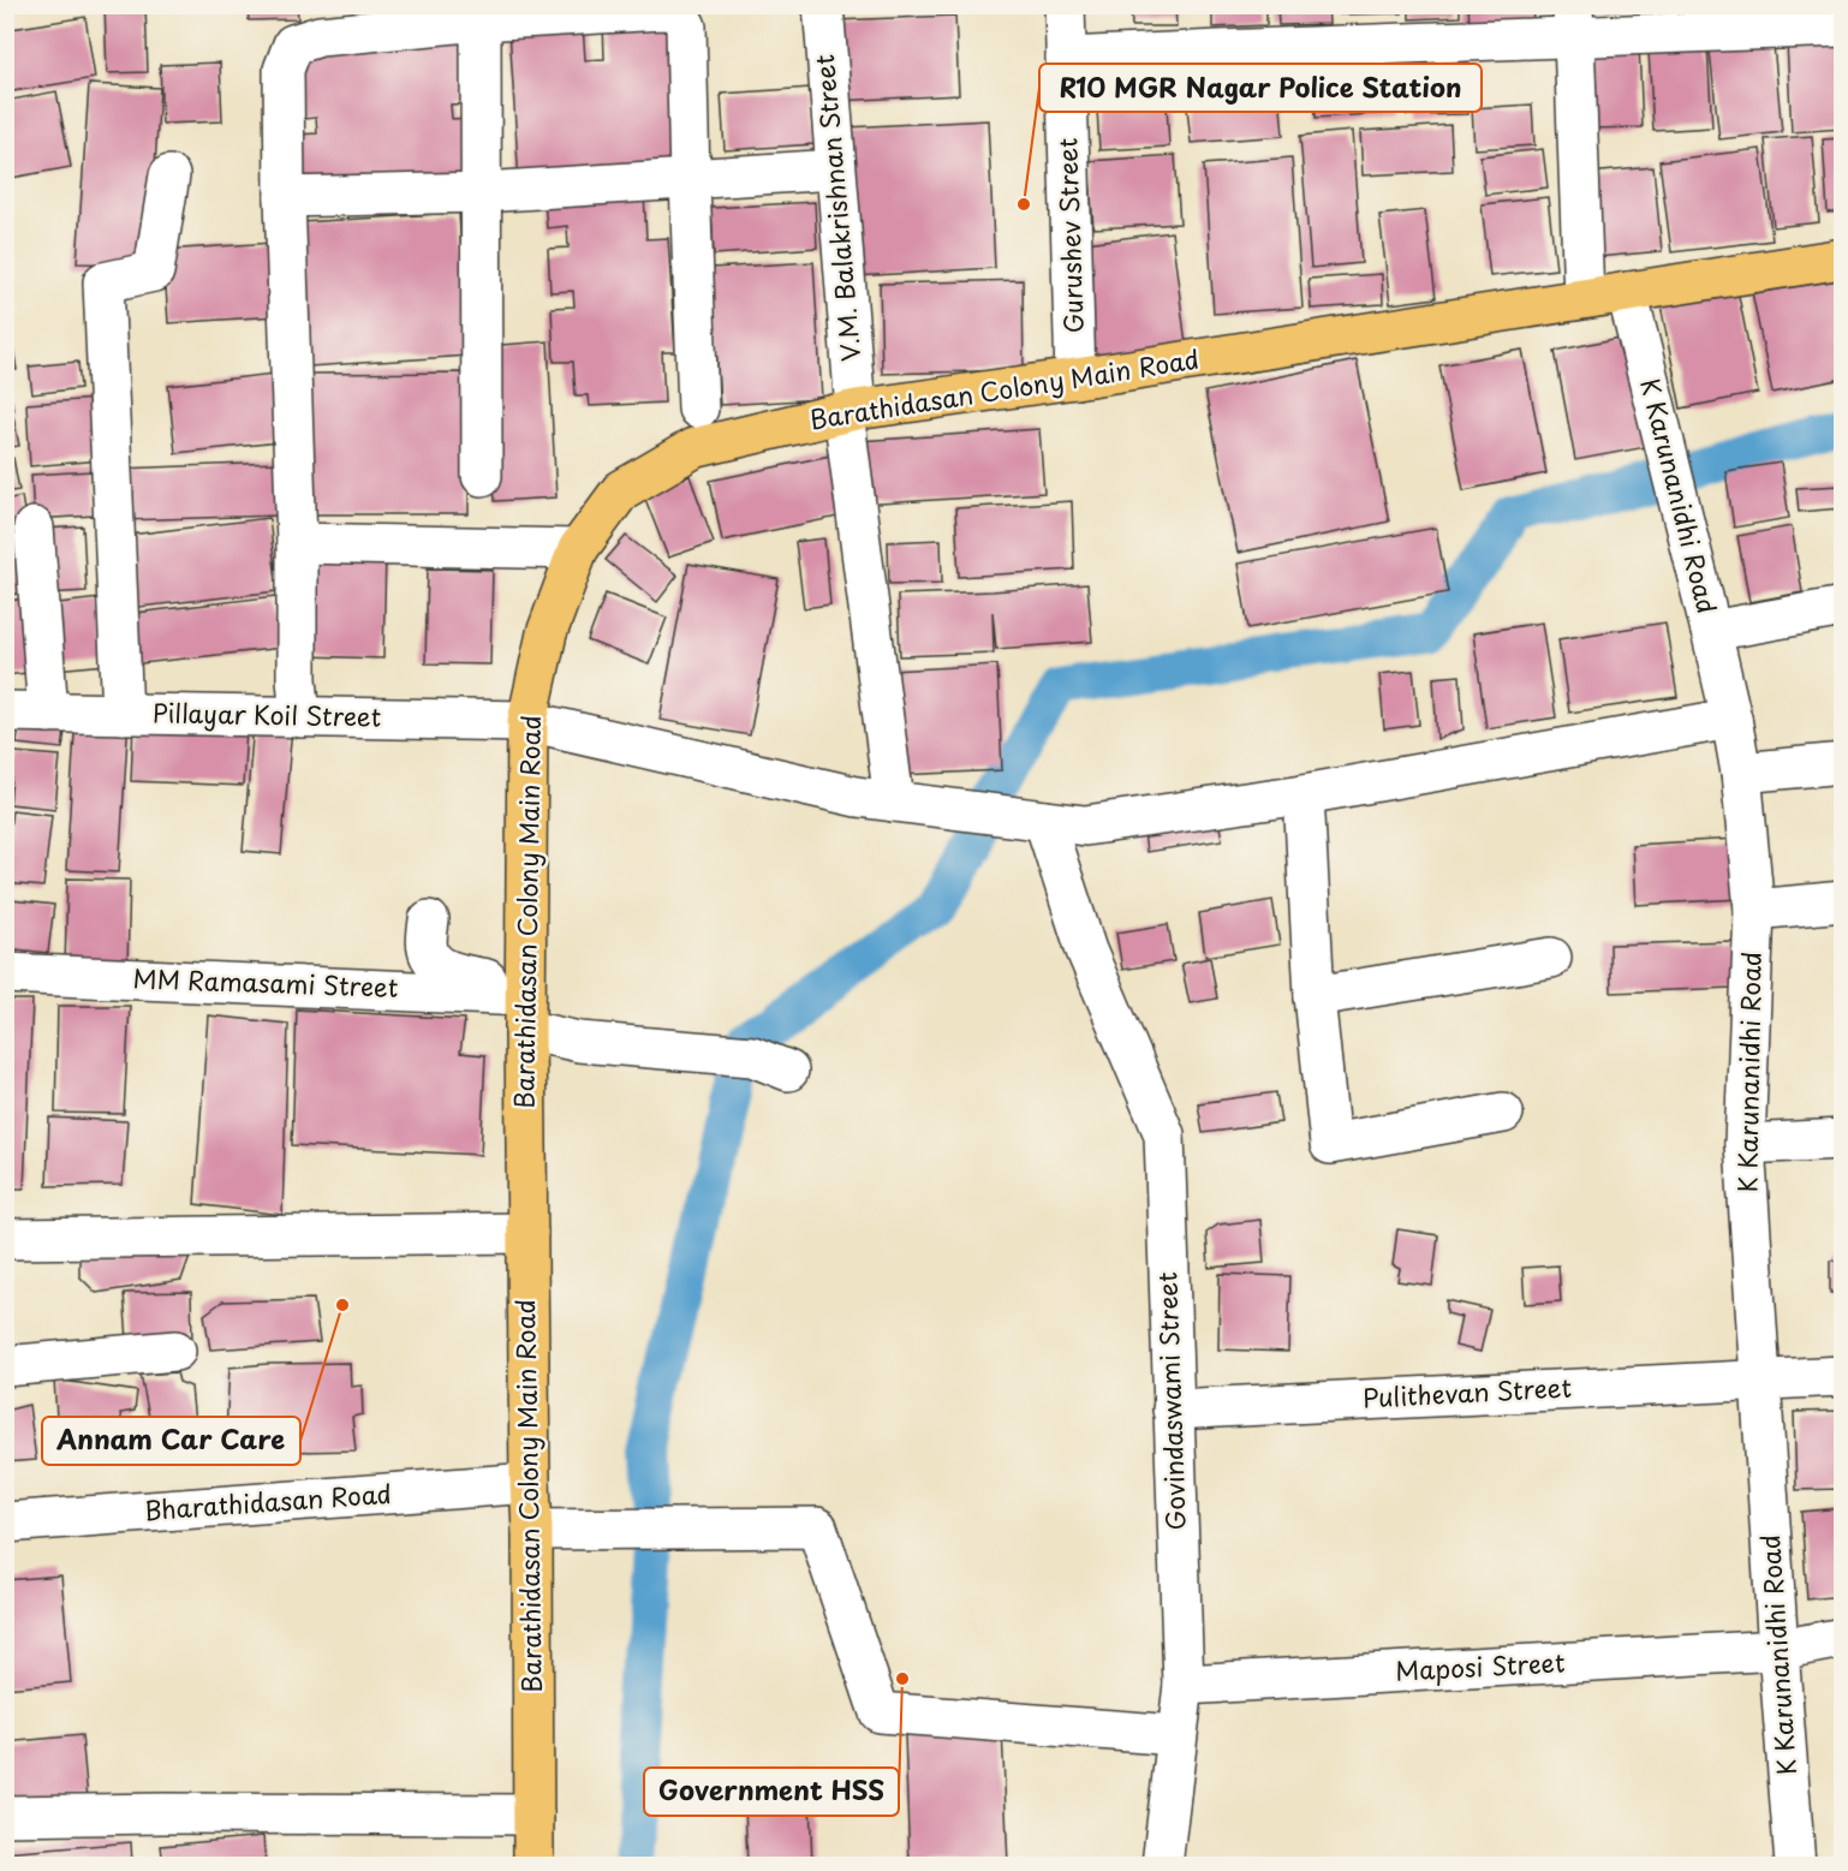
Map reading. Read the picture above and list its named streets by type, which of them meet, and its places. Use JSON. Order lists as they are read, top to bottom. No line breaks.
{"streets":{"main road":["Barathidasan Colony Main Road"],"street":["V.M. Balakrishnan Street","Gurushev Street","K Karunanidhi Road","Pillayar Koil Street","MM Ramasami Street","Pulithevan Street","Govindaswami Street","Bharathidasan Road","Maposi Street"]},"crossings":[["V.M. Balakrishnan Street","Barathidasan Colony Main Road"],["V.M. Balakrishnan Street","Pillayar Koil Street"],["Gurushev Street","Barathidasan Colony Main Road"],["Barathidasan Colony Main Road","K Karunanidhi Road"],["Barathidasan Colony Main Road","Pillayar Koil Street"],["Barathidasan Colony Main Road","MM Ramasami Street"],["Barathidasan Colony Main Road","Bharathidasan Road"],["K Karunanidhi Road","Pillayar Koil Street"],["K Karunanidhi Road","Pulithevan Street"],["K Karunanidhi Road","Maposi Street"],["Pillayar Koil Street","Govindaswami Street"],["Pulithevan Street","Govindaswami Street"],["Govindaswami Street","Maposi Street"]],"places":["R10 MGR Nagar Police Station","Annam Car Care","Government HSS"]}
